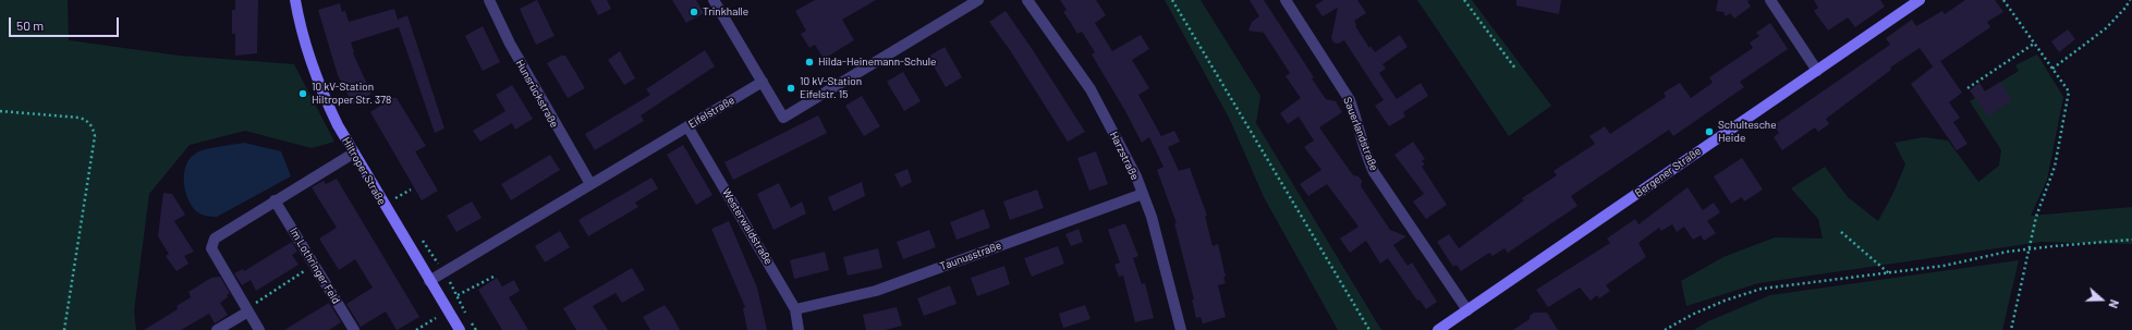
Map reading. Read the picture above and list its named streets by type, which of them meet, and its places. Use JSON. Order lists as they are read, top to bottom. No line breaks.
{"streets":{"street":["Hunsrückstraße","Eifelstraße","Sauerlandstraße","Harzstraße","Hiltroper Straße","Bergener Straße","Westerwaldstraße","Taunusstraße","Im Lothringer Feld"]},"crossings":[["Hunsrückstraße","Eifelstraße"],["Eifelstraße","Hiltroper Straße"],["Eifelstraße","Westerwaldstraße"],["Sauerlandstraße","Bergener Straße"],["Harzstraße","Taunusstraße"],["Westerwaldstraße","Taunusstraße"]],"places":["Trinkhalle","Hilda-Heinemann-Schule","10 kV-Station Eifelstr. 15","10 kV-Station Hiltroper Str. 378","Schultesche Heide"],"scale_bar":"50 m","north":"right"}
